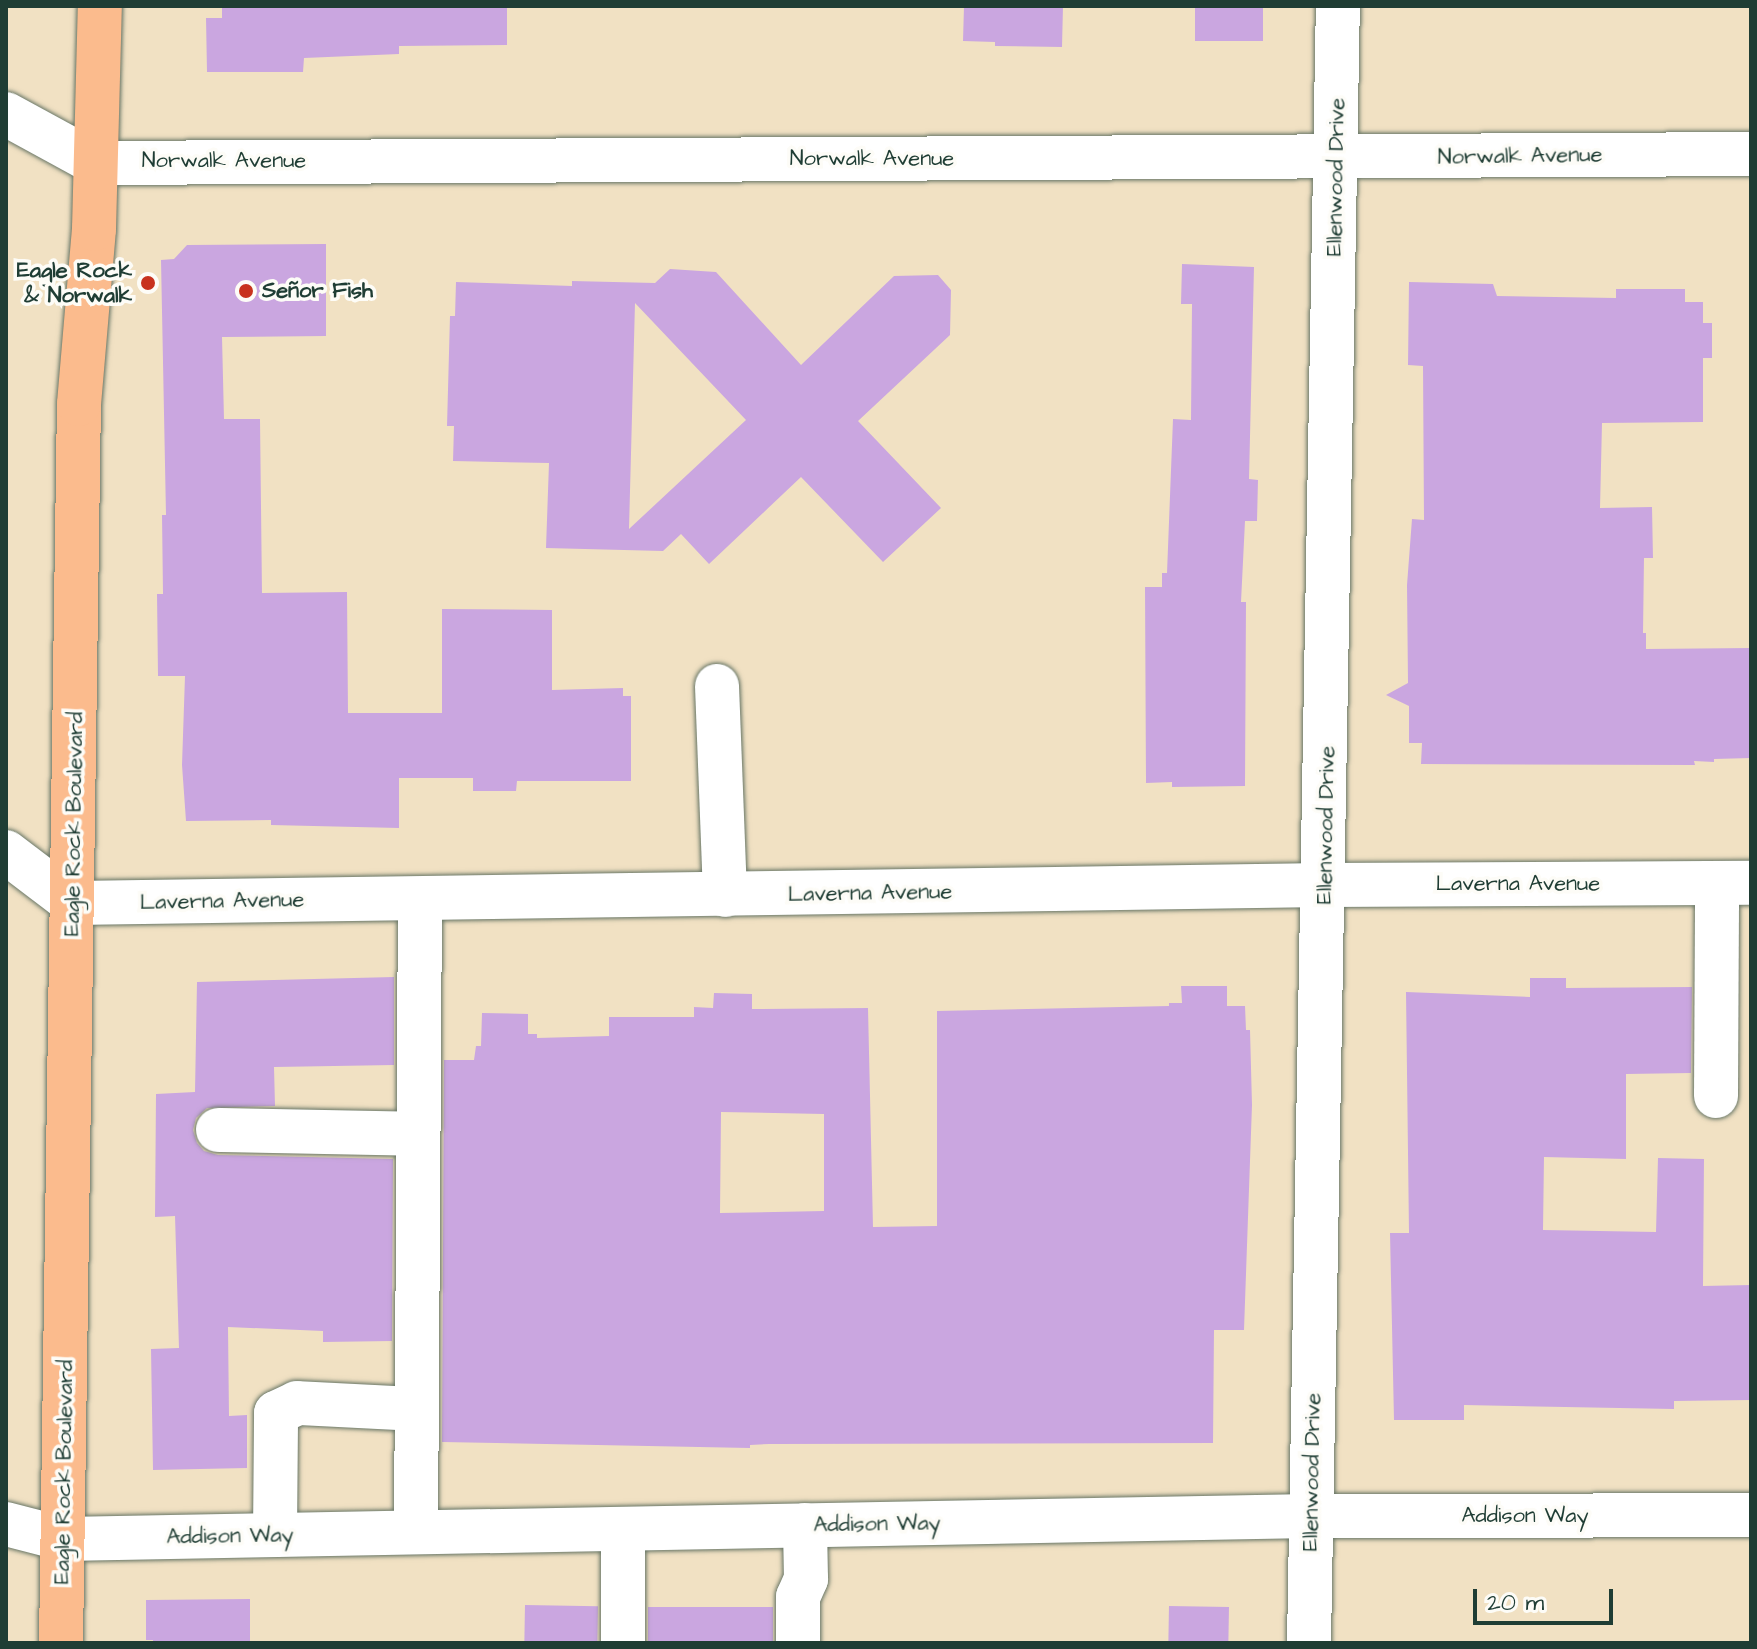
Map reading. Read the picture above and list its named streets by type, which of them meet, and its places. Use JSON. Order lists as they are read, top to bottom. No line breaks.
{"streets":{"main road":["Eagle Rock Boulevard"],"street":["Norwalk Avenue","Ellenwood Drive","Laverna Avenue","Addison Way"]},"crossings":[["Norwalk Avenue","Ellenwood Drive"],["Norwalk Avenue","Eagle Rock Boulevard"],["Ellenwood Drive","Laverna Avenue"],["Ellenwood Drive","Addison Way"],["Eagle Rock Boulevard","Laverna Avenue"],["Eagle Rock Boulevard","Addison Way"]],"places":["Eagle Rock & Norwalk","Señor Fish"],"scale_bar":"20 m"}
